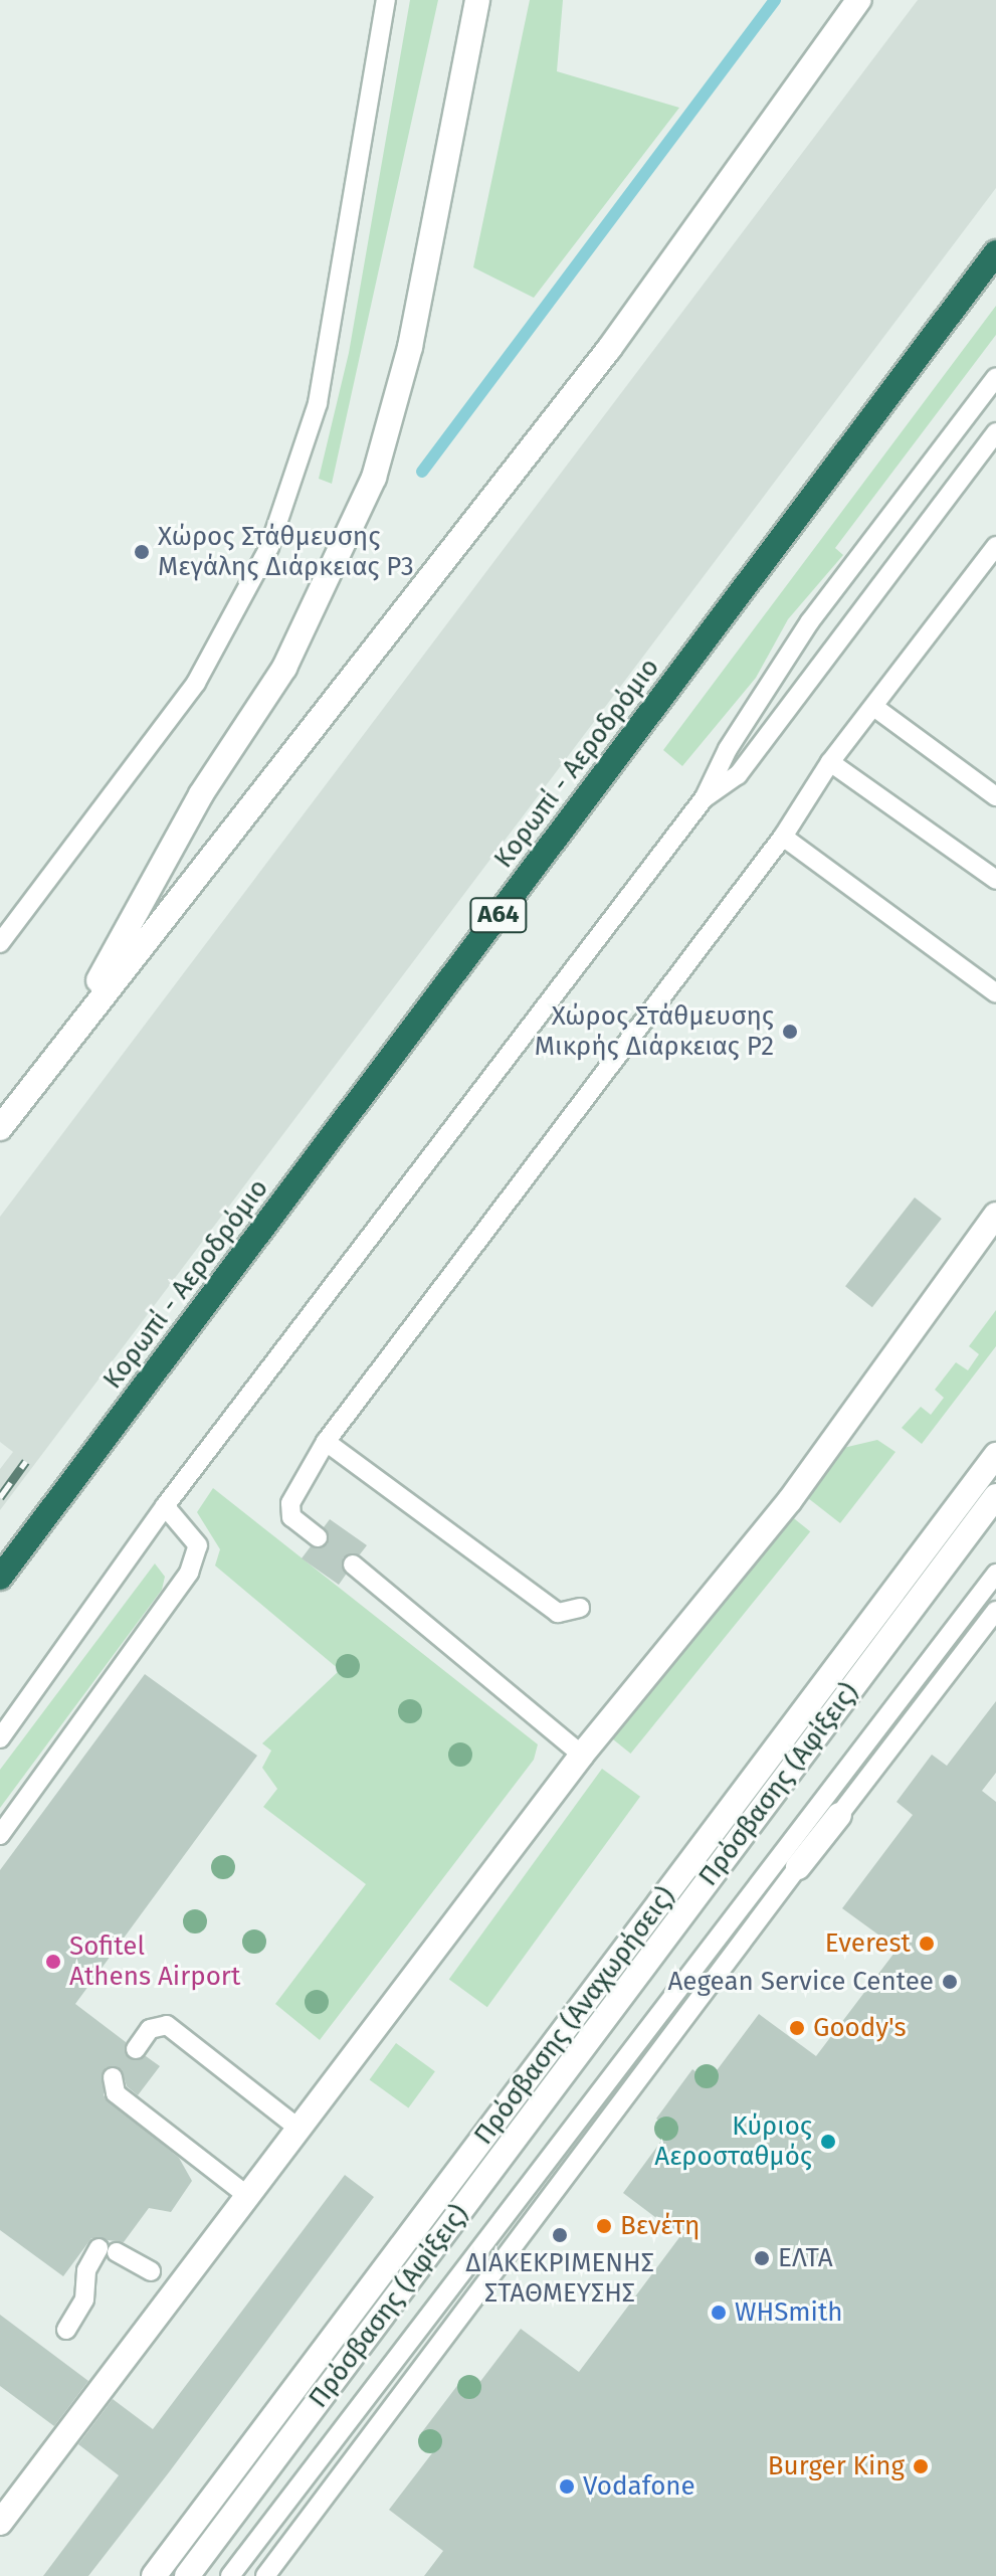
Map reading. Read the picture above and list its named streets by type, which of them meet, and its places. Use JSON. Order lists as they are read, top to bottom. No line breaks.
{"streets":{"highway":["Κορωπί - Αεροδρόμιο","Α64"],"street":["Πρόσβασης (Αφίξεις)","Πρόσβασης (Αναχωρήσεις)"]},"places":["Χώρος Στάθμευσης Μεγάλης Διάρκειας P3","Χώρος Στάθμευσης Μικρής Διάρκειας P2","Everest","Sofitel Athens Airport","Aegean Service Centee","Goody's","Κύριος Αεροσταθμός","Βενέτη","ΔΙΑΚΕΚΡΙΜΕΝΗΣ ΣΤΑΘΜΕΥΣΗΣ","ΕΛΤΑ","WHSmith","Burger King","Vodafone"]}
